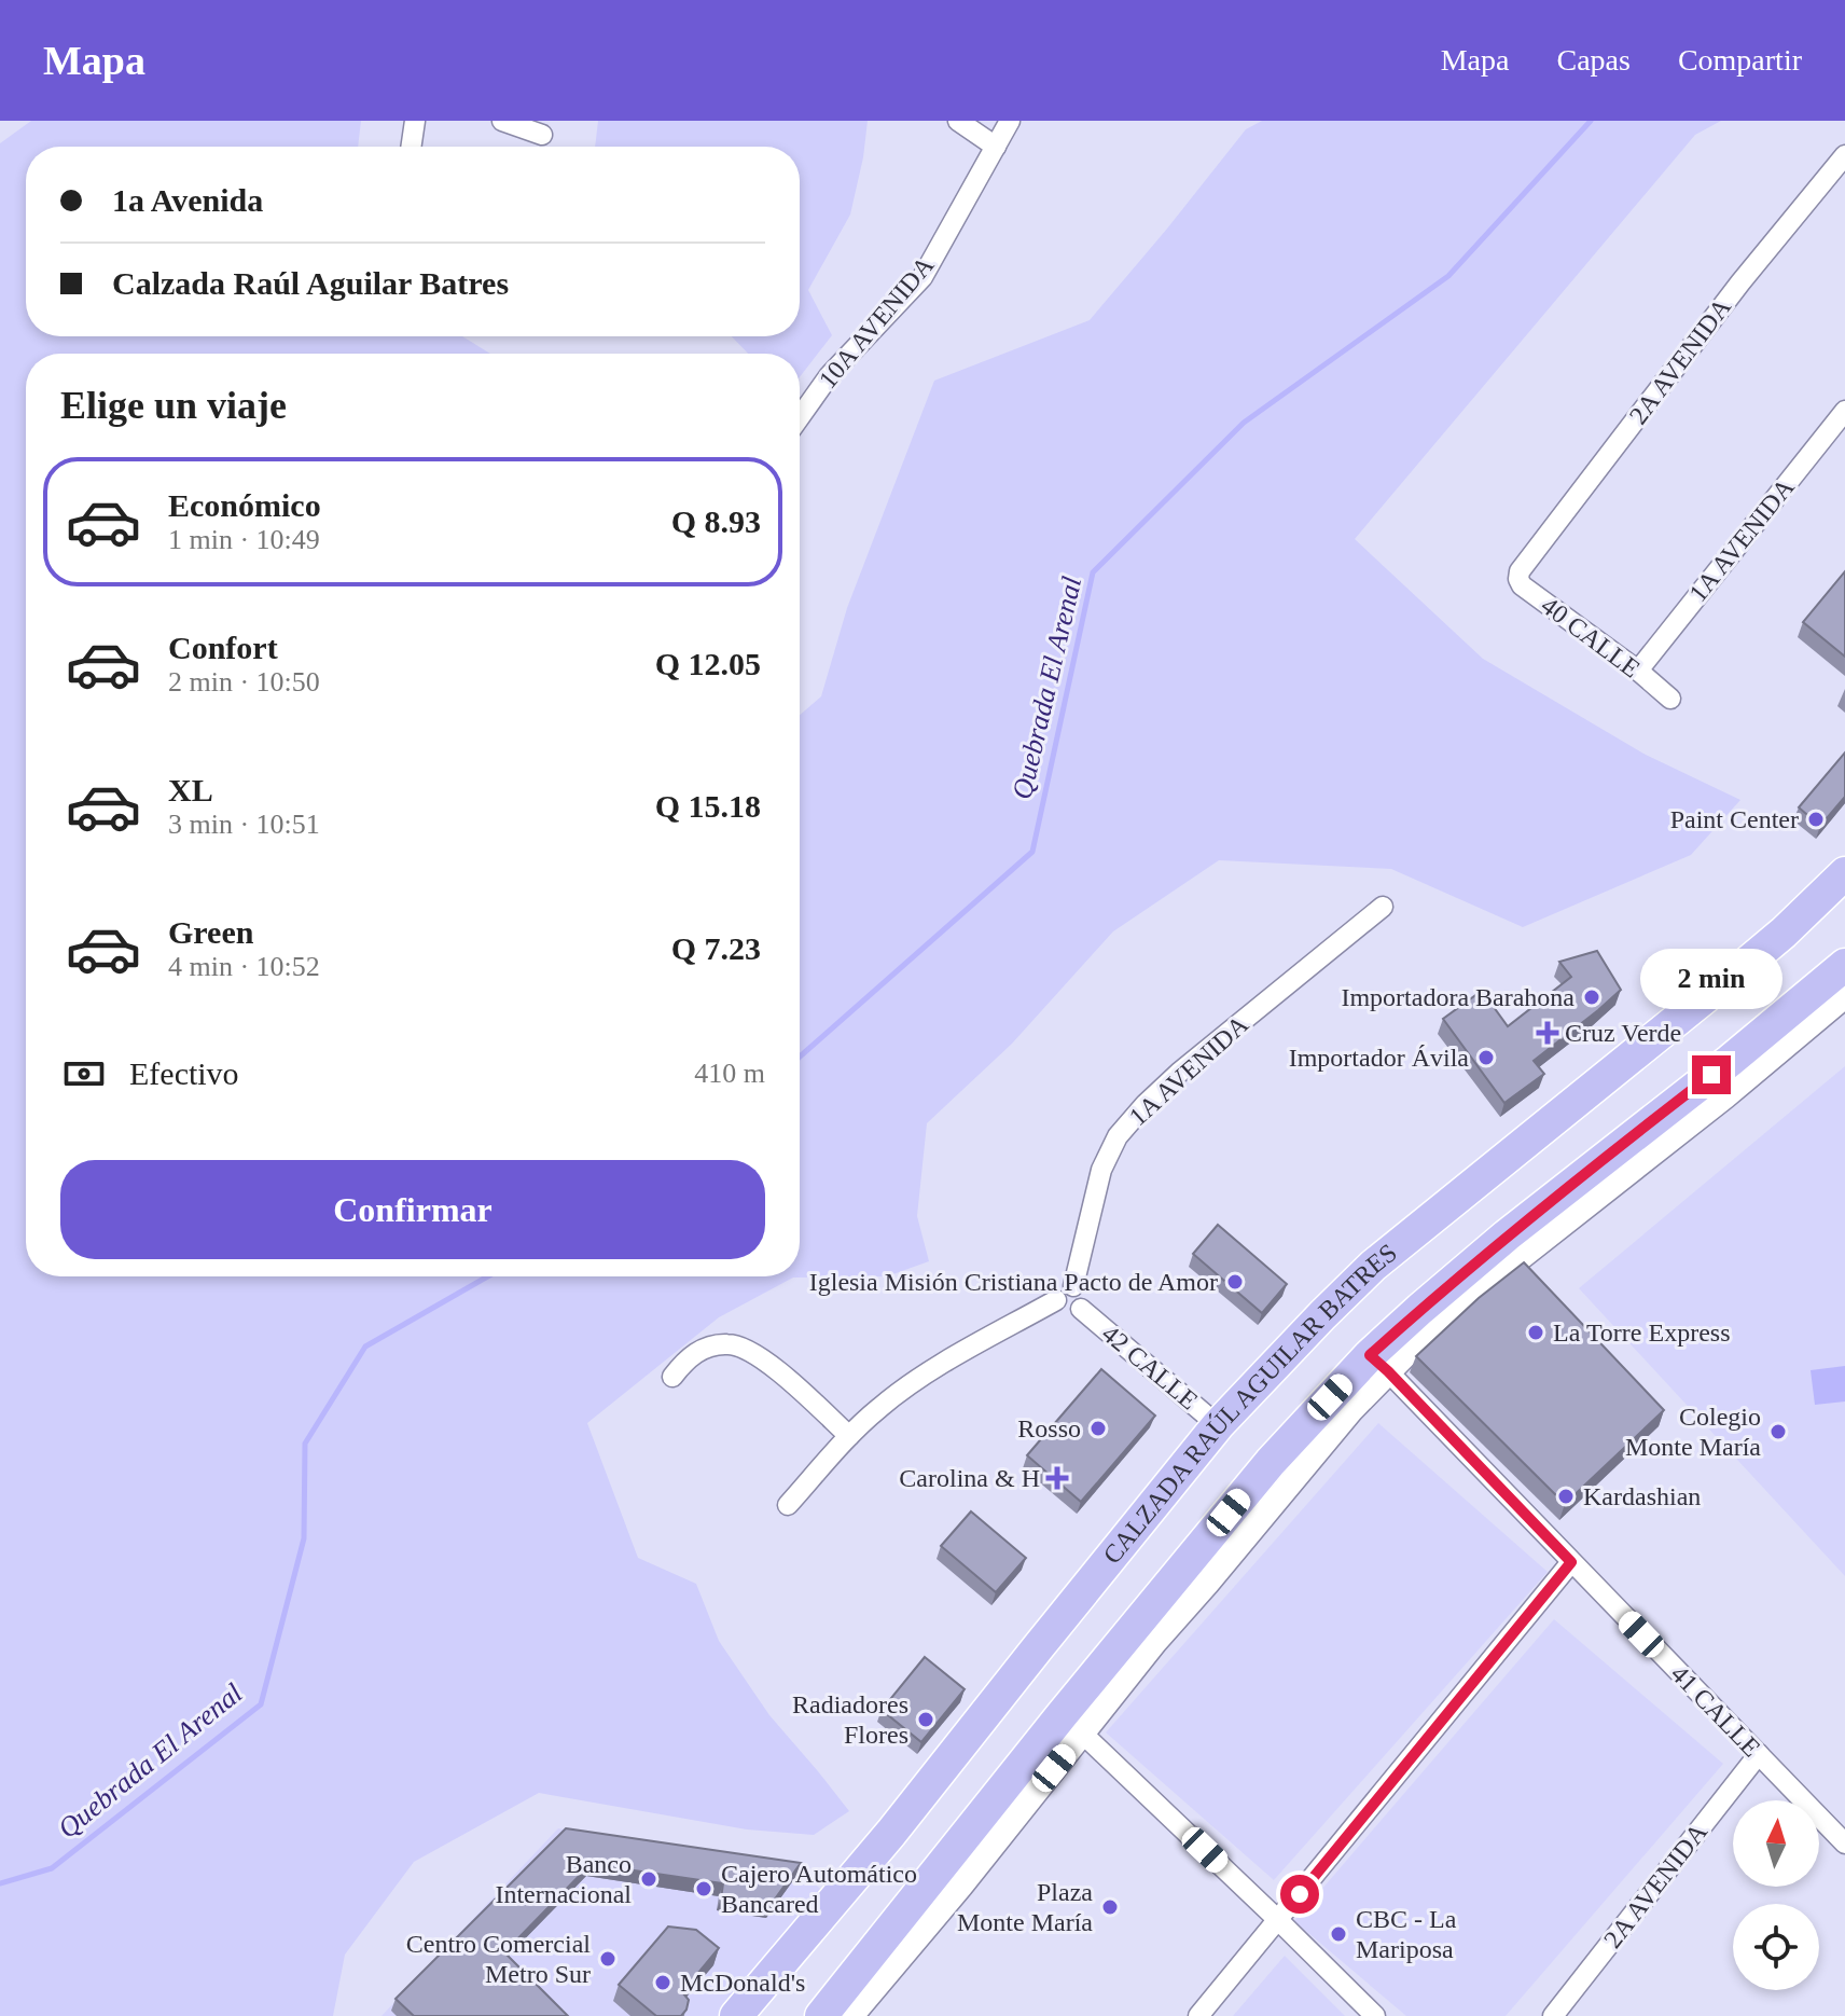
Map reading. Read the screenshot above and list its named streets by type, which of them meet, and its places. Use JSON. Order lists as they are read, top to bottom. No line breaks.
{"streets":{"highway":["CALZADA RAÚL AGUILAR BATRES"],"street":["10A AVENIDA","2A AVENIDA","1A AVENIDA","40 CALLE","42 CALLE","41 CALLE"]},"crossings":[["2A AVENIDA","40 CALLE"],["2A AVENIDA","41 CALLE"],["1A AVENIDA","40 CALLE"],["1A AVENIDA","42 CALLE"],["42 CALLE","CALZADA RAÚL AGUILAR BATRES"],["CALZADA RAÚL AGUILAR BATRES","41 CALLE"]],"water":["Quebrada El Arenal"],"places":{"other":["Paint Center","Importadora Barahona","Importador Ávila","Iglesia Misión Cristiana Pacto de Amor","La Torre Express","Rosso","Colegio Monte María","Kardashian","Radiadores Flores","Banco Internacional","Cajero Automático Bancared","Plaza Monte María","CBC - La Mariposa","Centro Comercial Metro Sur","McDonald's"],"health":["Cruz Verde","Carolina & H"]},"north":"top","page":{"header":"Mapa","nav":["Mapa","Capas","Compartir"],"banner":["1a Avenida","Calzada Raúl Aguilar Batres"],"heading":"Elige un viaje","list":[{"name":"Económico","note":"1 min · 10:49","value":"Q 8.93"},{"name":"Confort","note":"2 min · 10:50","value":"Q 12.05"},{"name":"XL","note":"3 min · 10:51","value":"Q 15.18"},{"name":"Green","note":"4 min · 10:52","value":"Q 7.23"}],"bubble":"2 min","pay":["Efectivo","410 m"],"buttons":"Confirmar"}}
